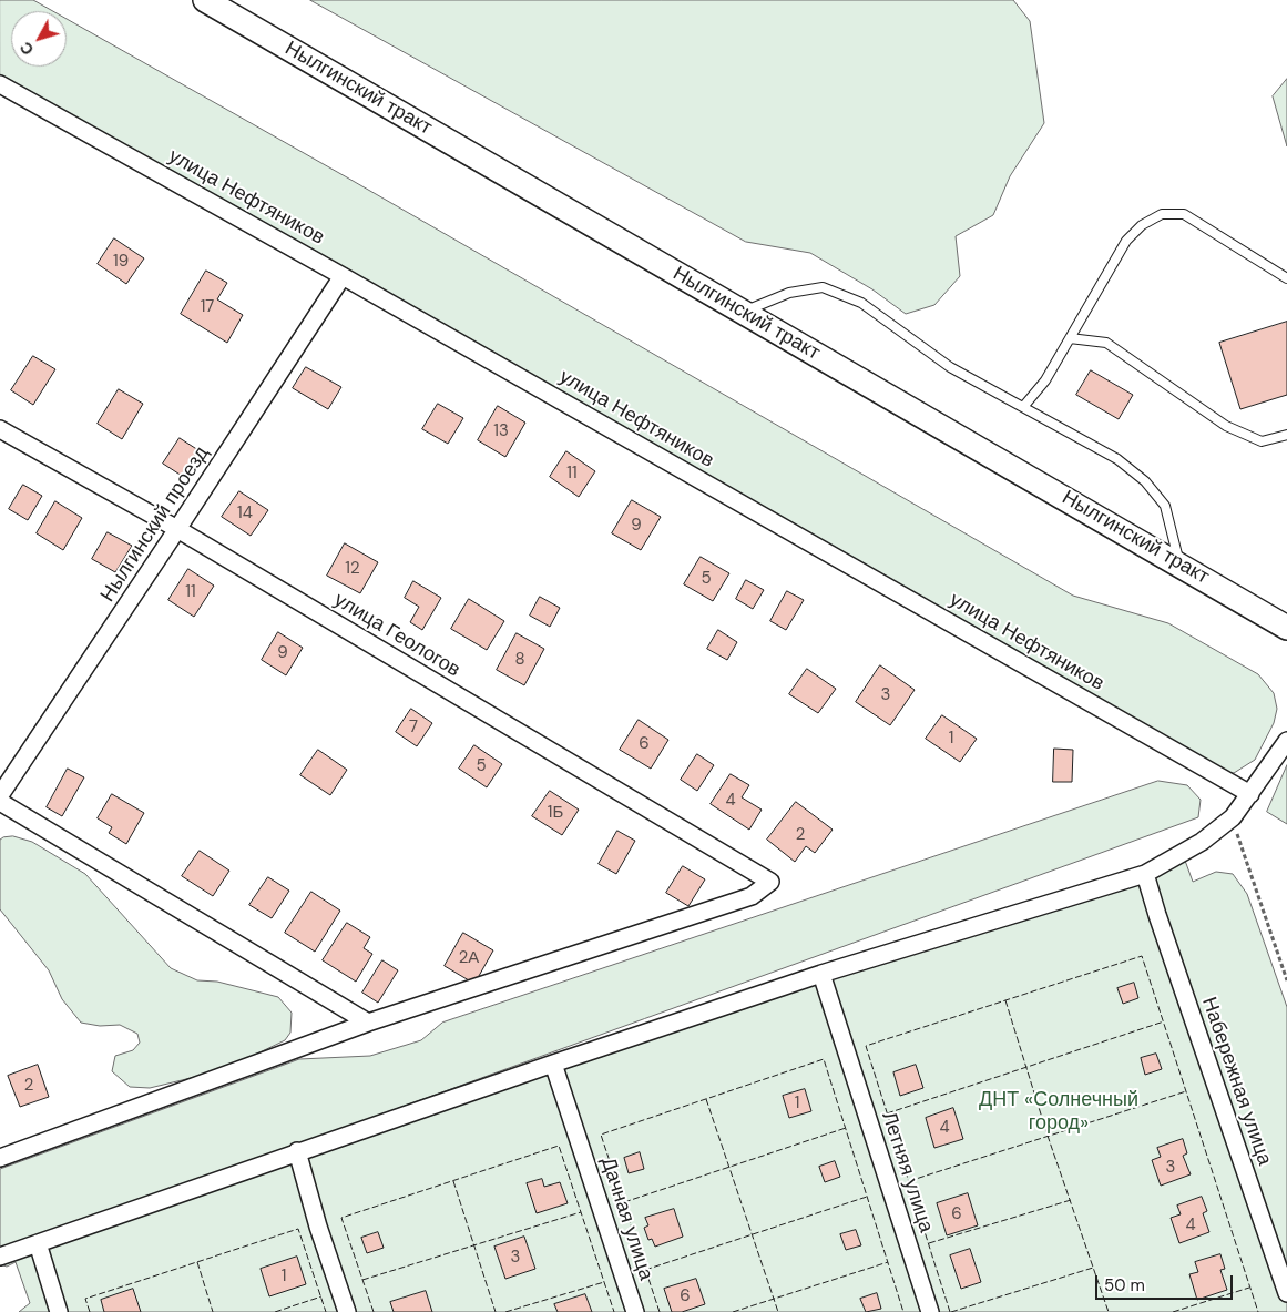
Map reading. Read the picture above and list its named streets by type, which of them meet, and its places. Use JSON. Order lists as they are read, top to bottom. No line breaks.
{"streets":{"main road":["Нылгинский тракт"],"street":["улица Нефтяников","Нылгинский проезд","улица Геологов","Набережная улица","Летняя улица","Дачная улица"]},"crossings":[["улица Нефтяников","Нылгинский проезд"],["Нылгинский проезд","улица Геологов"]],"parks":["ДНТ «Солнечный город»"],"house_numbers":["19","17","13","11","14","9","12","5","11","9","8","3","7","1","6","5","4","1Б","2","2А","2","1","4","3","6","4","3","1","6"],"scale_bar":"50 m","north":"bottom left"}
